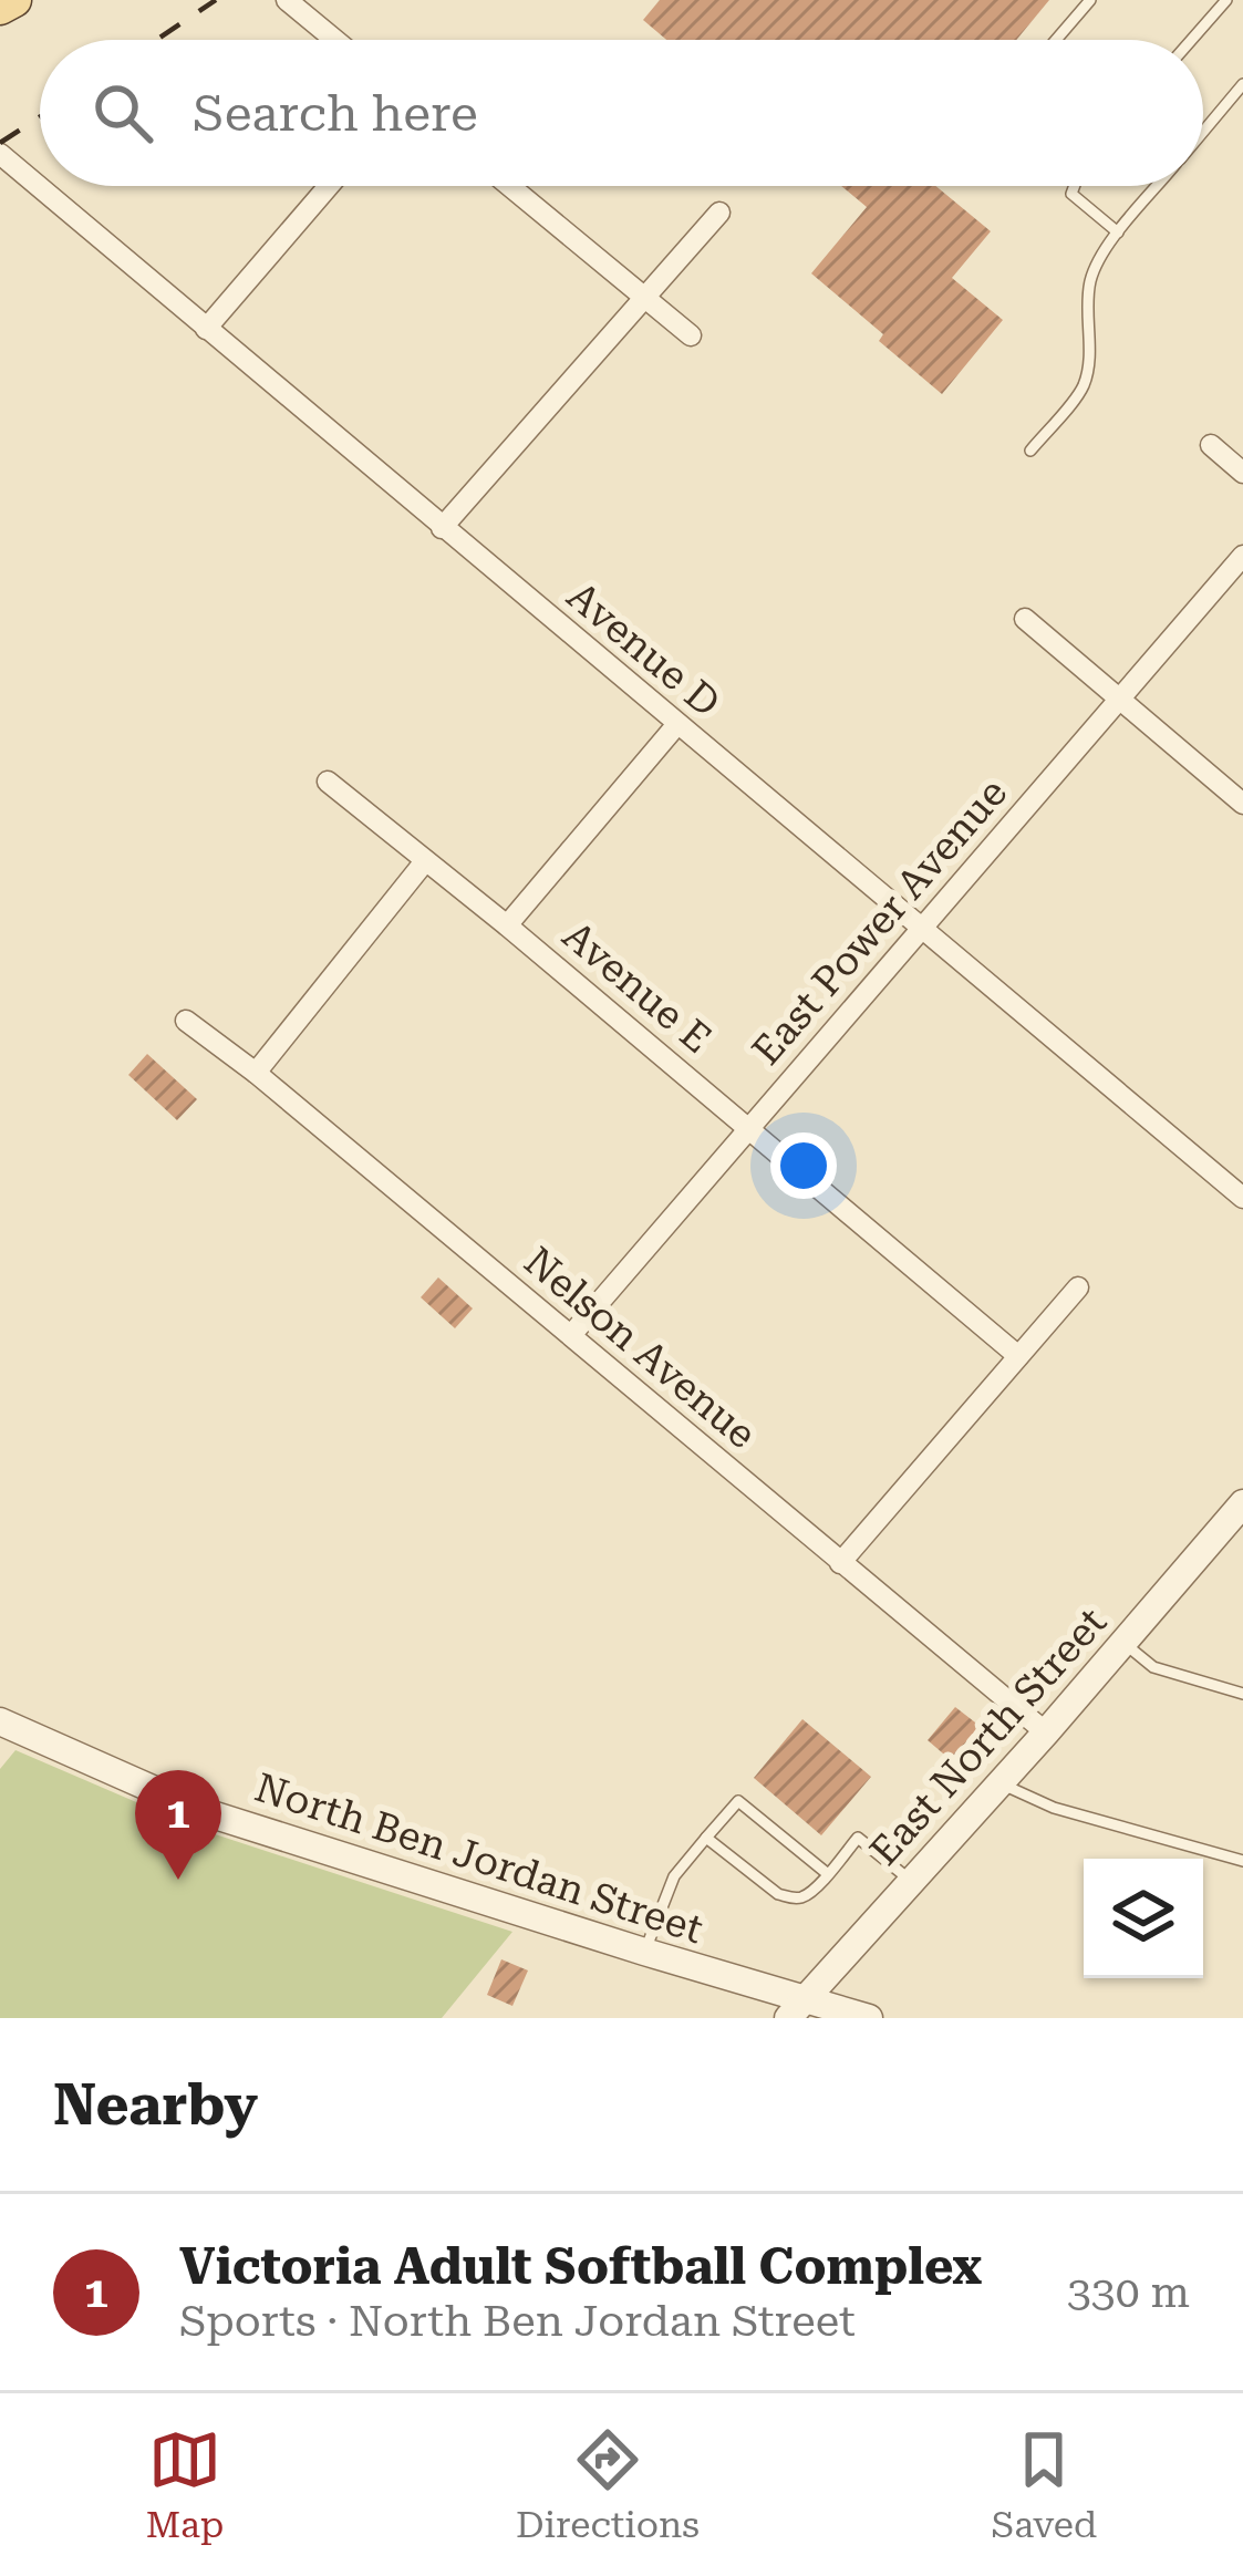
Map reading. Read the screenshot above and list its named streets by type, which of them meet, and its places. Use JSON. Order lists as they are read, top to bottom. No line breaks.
{"streets":{"street":["Avenue D","East Power Avenue","Avenue E","Nelson Avenue","East North Street","North Ben Jordan Street"]},"crossings":[["Avenue D","East Power Avenue"],["East Power Avenue","Avenue E"],["East Power Avenue","Nelson Avenue"],["Nelson Avenue","East North Street"],["East North Street","North Ben Jordan Street"]],"page":{"search":"Search here","pins":"1","heading":"Nearby","list":[{"mark":"1","name":"Victoria Adult Softball Complex","note":"Sports · North Ben Jordan Street","value":"330 m"}],"nav":["Map","Directions","Saved"]}}
